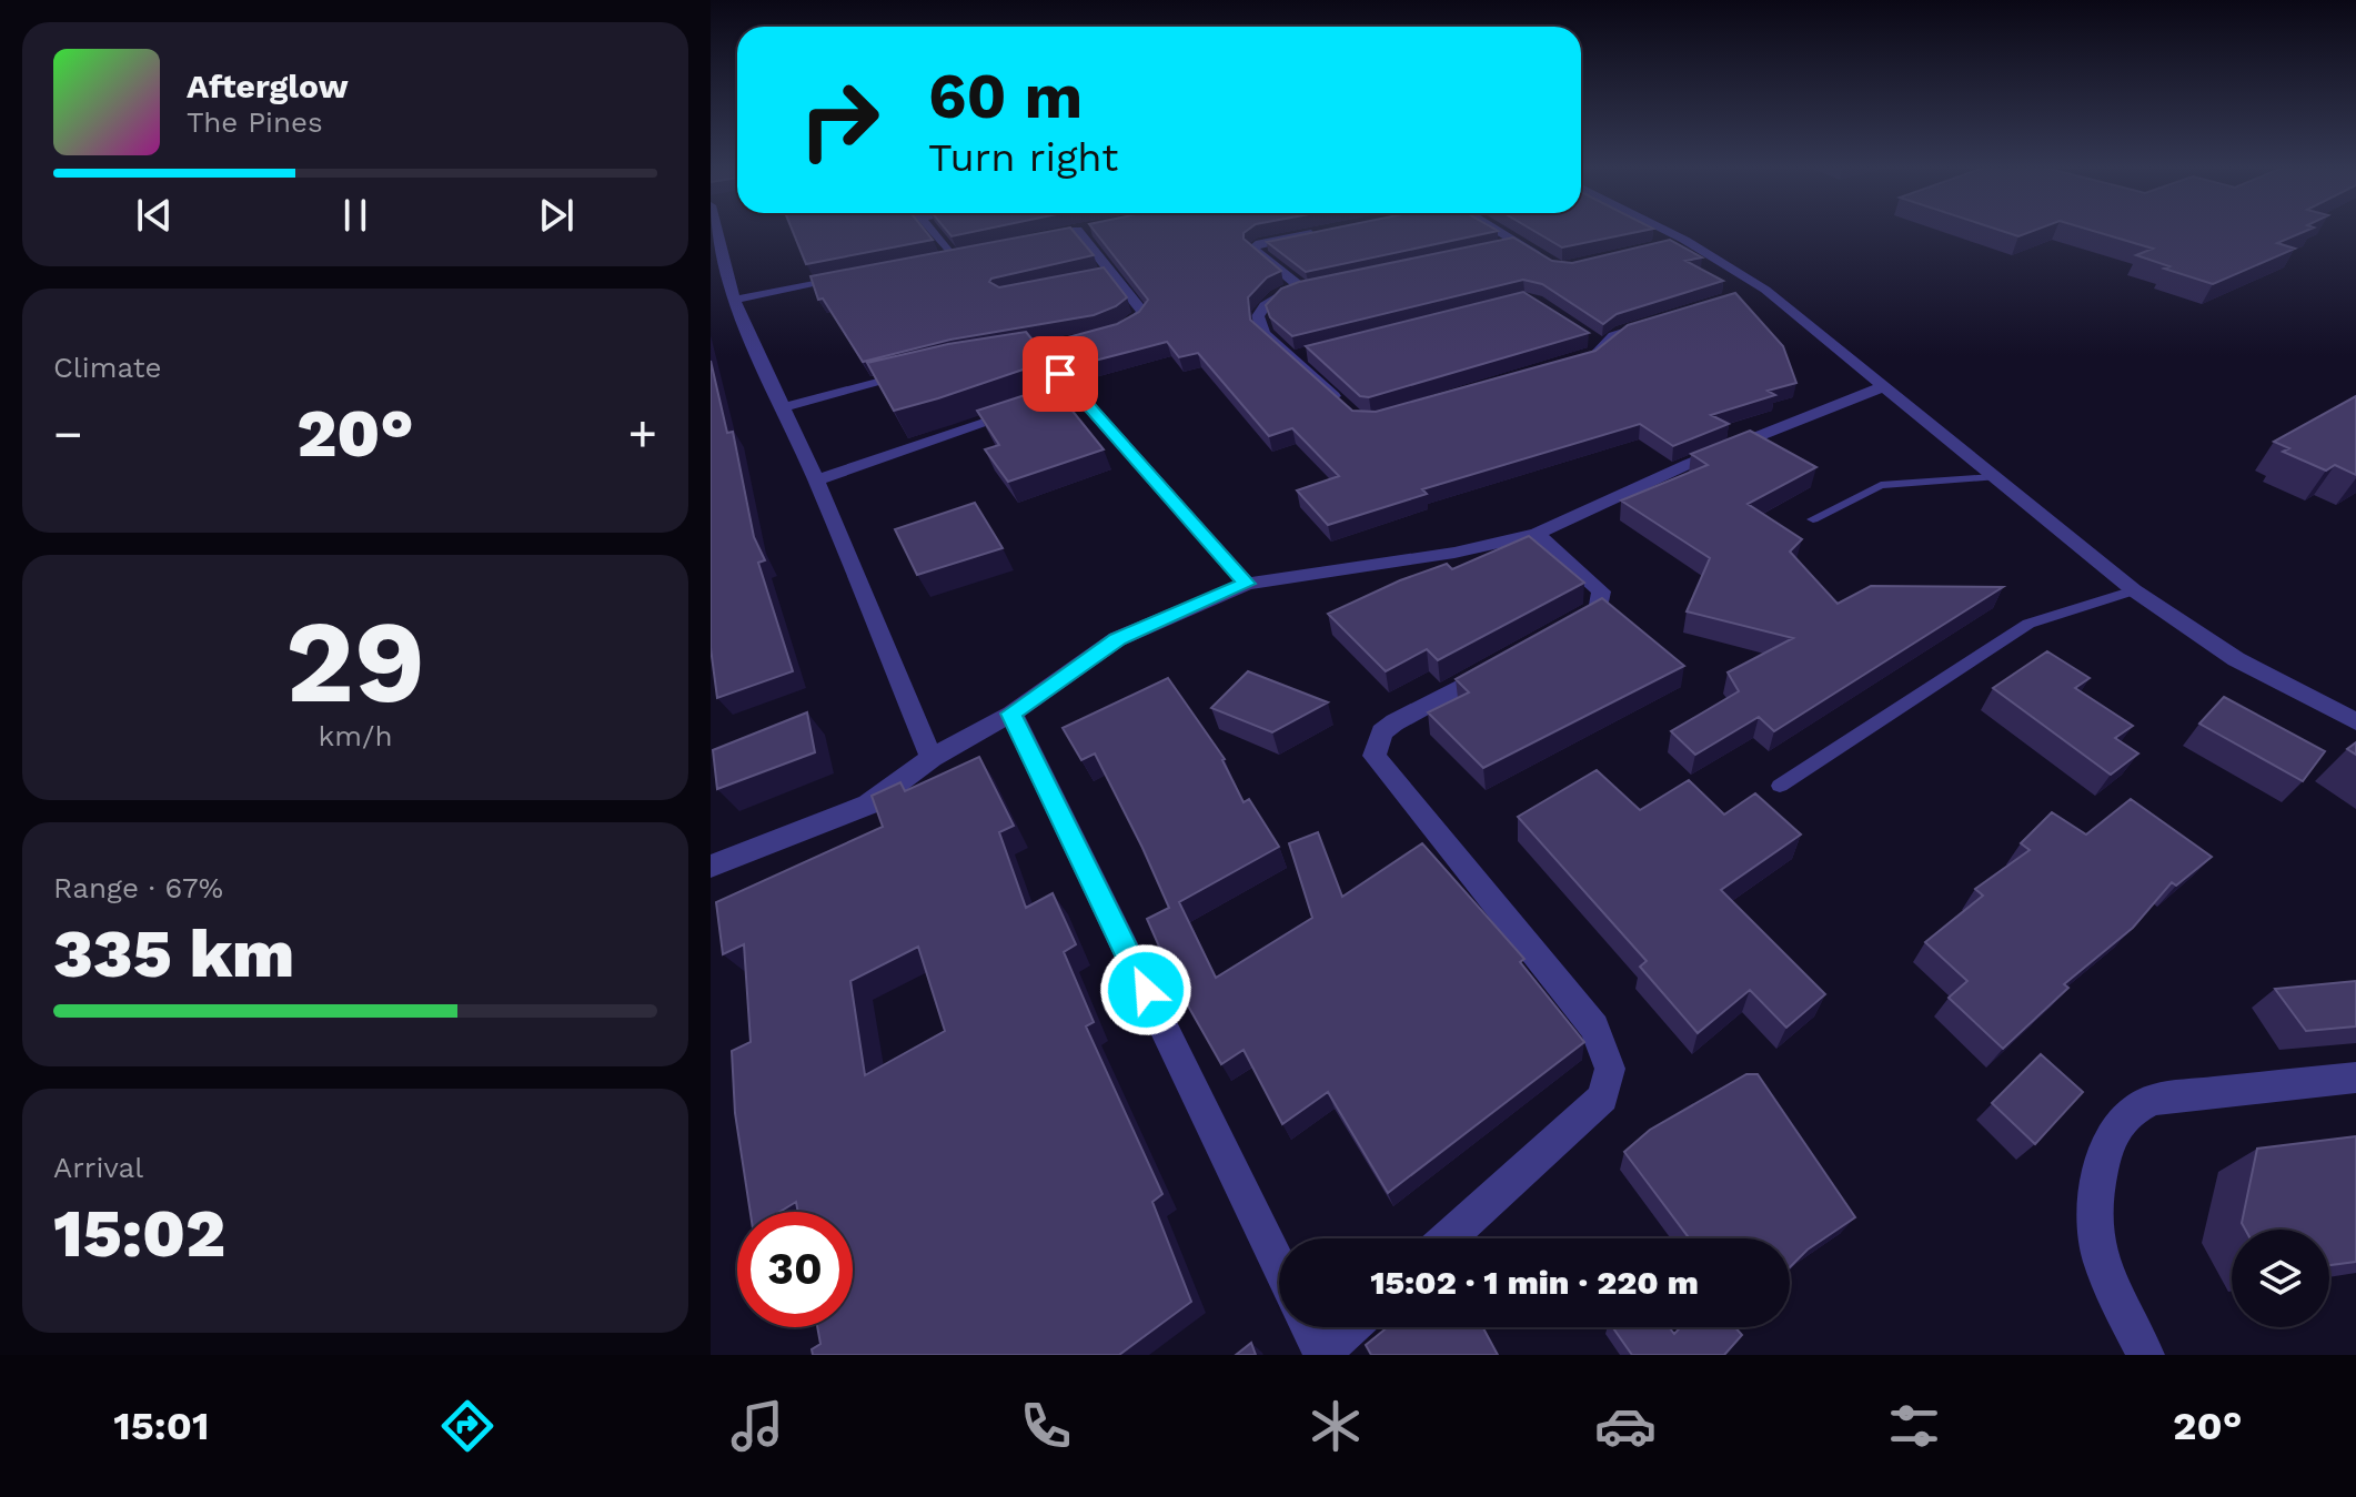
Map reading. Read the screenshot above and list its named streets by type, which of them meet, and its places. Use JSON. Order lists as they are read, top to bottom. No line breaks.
{"page":{"turn":["60 m","Turn right"],"song":["Afterglow","The Pines"],"tile":["Climate",["29","km/h"],["Range · 67%","335 km"],["Arrival","15:02"]],"heat":["−","20°","+"],"limit":"30","trip":"15:02 · 1 min · 220 m","tabs":["15:01","20°"]}}
